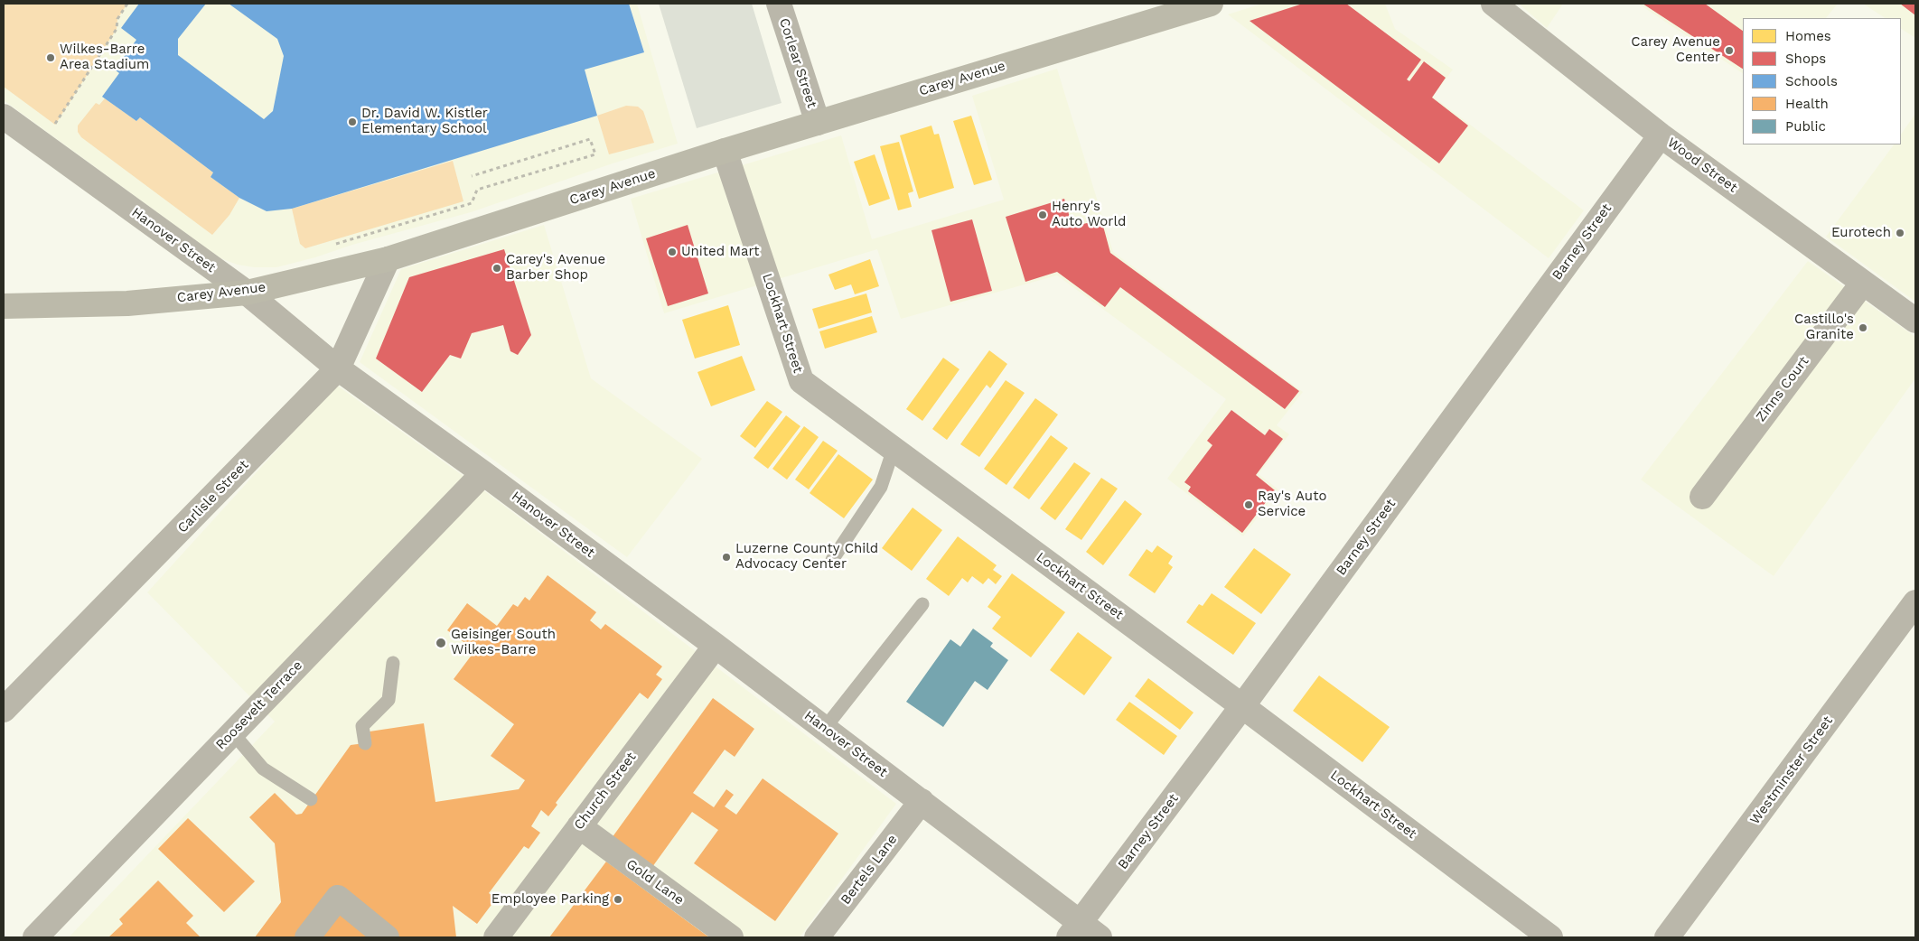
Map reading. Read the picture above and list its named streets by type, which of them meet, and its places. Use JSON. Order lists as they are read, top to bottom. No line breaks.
{"streets":{"main road":["Carey Avenue"],"street":["Corlear Street","Wood Street","Hanover Street","Barney Street","Lockhart Street","Zinns Court","Carlisle Street","Roosevelt Terrace","Westminster Street","Church Street","Bertels Lane","Gold Lane"]},"crossings":[["Corlear Street","Carey Avenue"],["Carey Avenue","Hanover Street"],["Carey Avenue","Lockhart Street"],["Carey Avenue","Carlisle Street"],["Wood Street","Barney Street"],["Wood Street","Zinns Court"],["Hanover Street","Barney Street"],["Hanover Street","Carlisle Street"],["Hanover Street","Roosevelt Terrace"],["Hanover Street","Church Street"],["Hanover Street","Bertels Lane"],["Barney Street","Lockhart Street"],["Church Street","Gold Lane"]],"places":["Carey Avenue Center","Wilkes-Barre Area Stadium","Dr. David W. Kistler Elementary School","Henry's Auto World","Eurotech","United Mart","Carey's Avenue Barber Shop","Castillo's Granite","Ray's Auto Service","Luzerne County Child Advocacy Center","Geisinger South Wilkes-Barre","Employee Parking"],"legend":["Homes","Shops","Schools","Health","Public"]}
